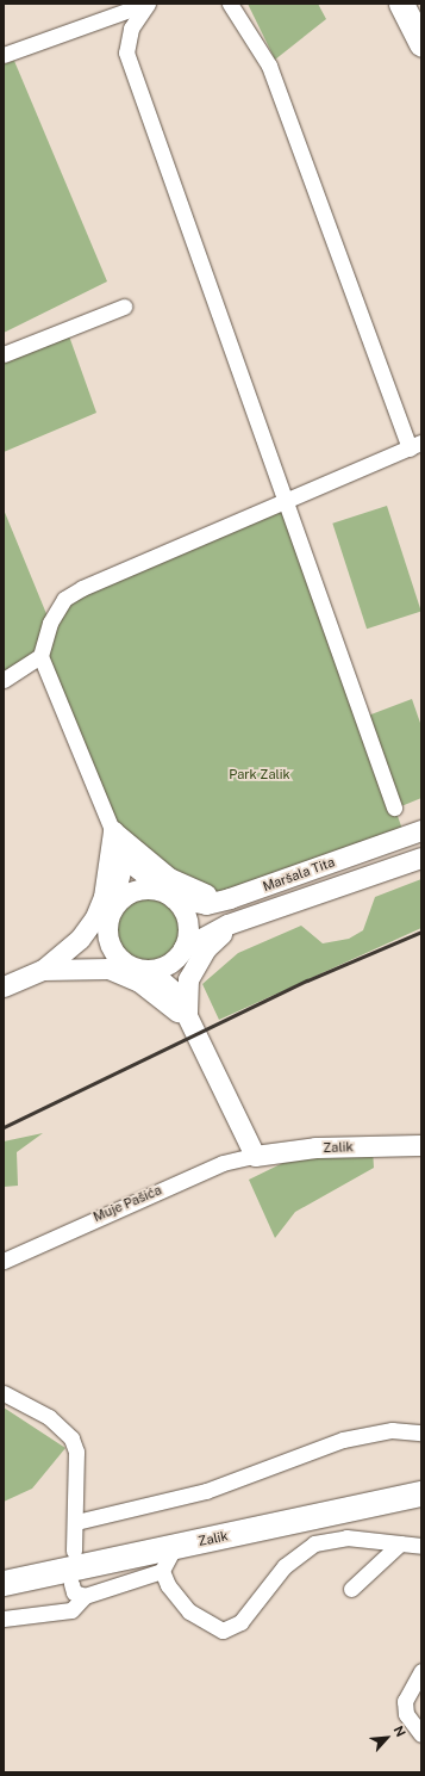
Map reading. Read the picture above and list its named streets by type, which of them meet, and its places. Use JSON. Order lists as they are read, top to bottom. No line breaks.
{"streets":{"main road":["Zalik"],"street":["Maršala Tita","Muje Pašića"]},"crossings":[["Zalik","Muje Pašića"]],"parks":["Park Zalik"],"north":"top right"}
